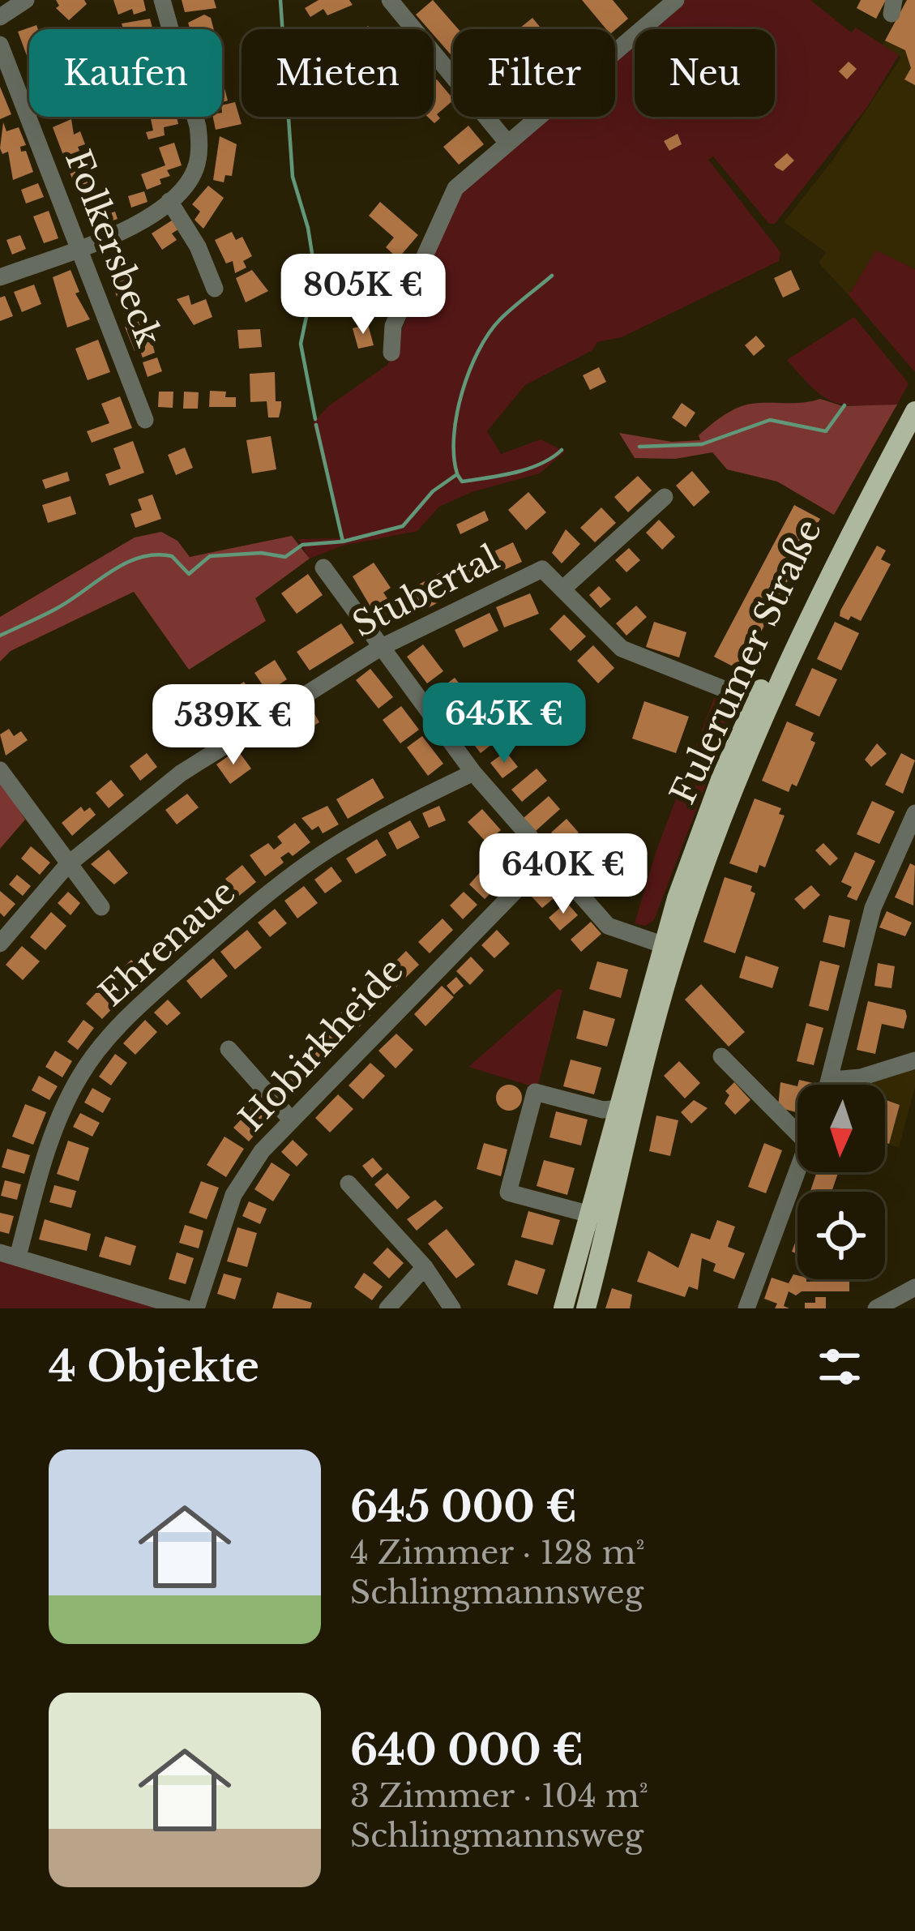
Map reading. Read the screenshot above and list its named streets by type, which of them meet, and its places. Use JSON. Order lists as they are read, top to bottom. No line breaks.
{"streets":{"main road":["Fulerumer Straße"],"street":["Folkersbeck","Stubertal","Ehrenaue","Hobirkheide"]},"north":"bottom","page":{"chip":["Kaufen","Mieten","Filter","Neu"],"price":["805K €","645K €","539K €","640K €"],"heading":"4 Objekte","list":[{"name":"645 000 €","note":"4 Zimmer · 128 m² · Schlingmannsweg"},{"name":"640 000 €","note":"3 Zimmer · 104 m² · Schlingmannsweg"}]}}
